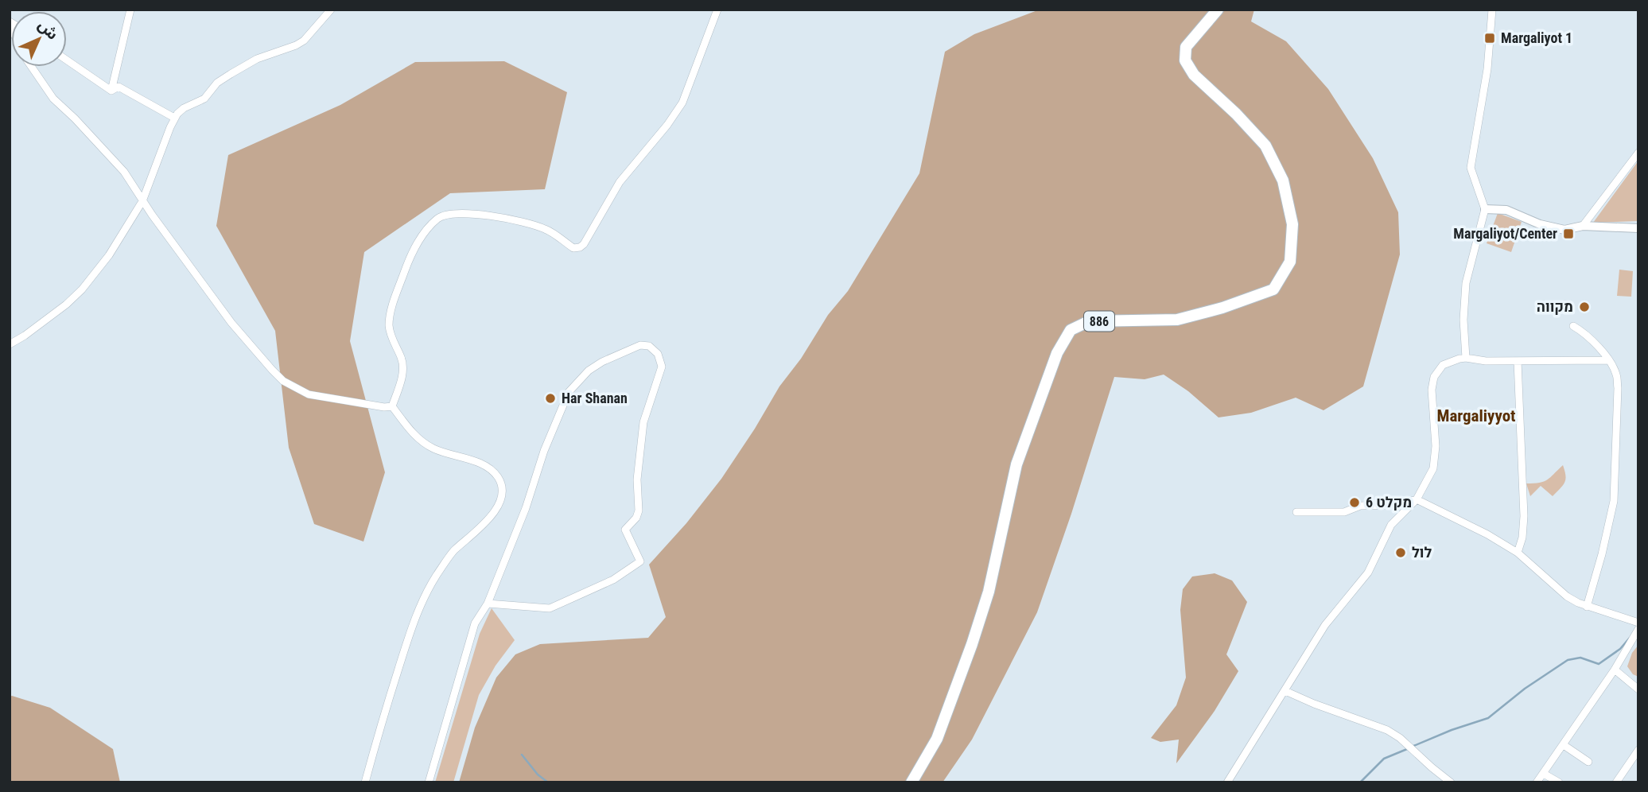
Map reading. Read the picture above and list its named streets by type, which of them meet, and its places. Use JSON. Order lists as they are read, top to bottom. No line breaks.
{"streets":{"main road":["886"]},"districts":["Margaliyyot"],"places":{"transit":["Margaliyot 1","Margaliyot/Center"],"other":["מקווה","Har Shanan","מקלט 6","לול"]},"north":"top right"}
